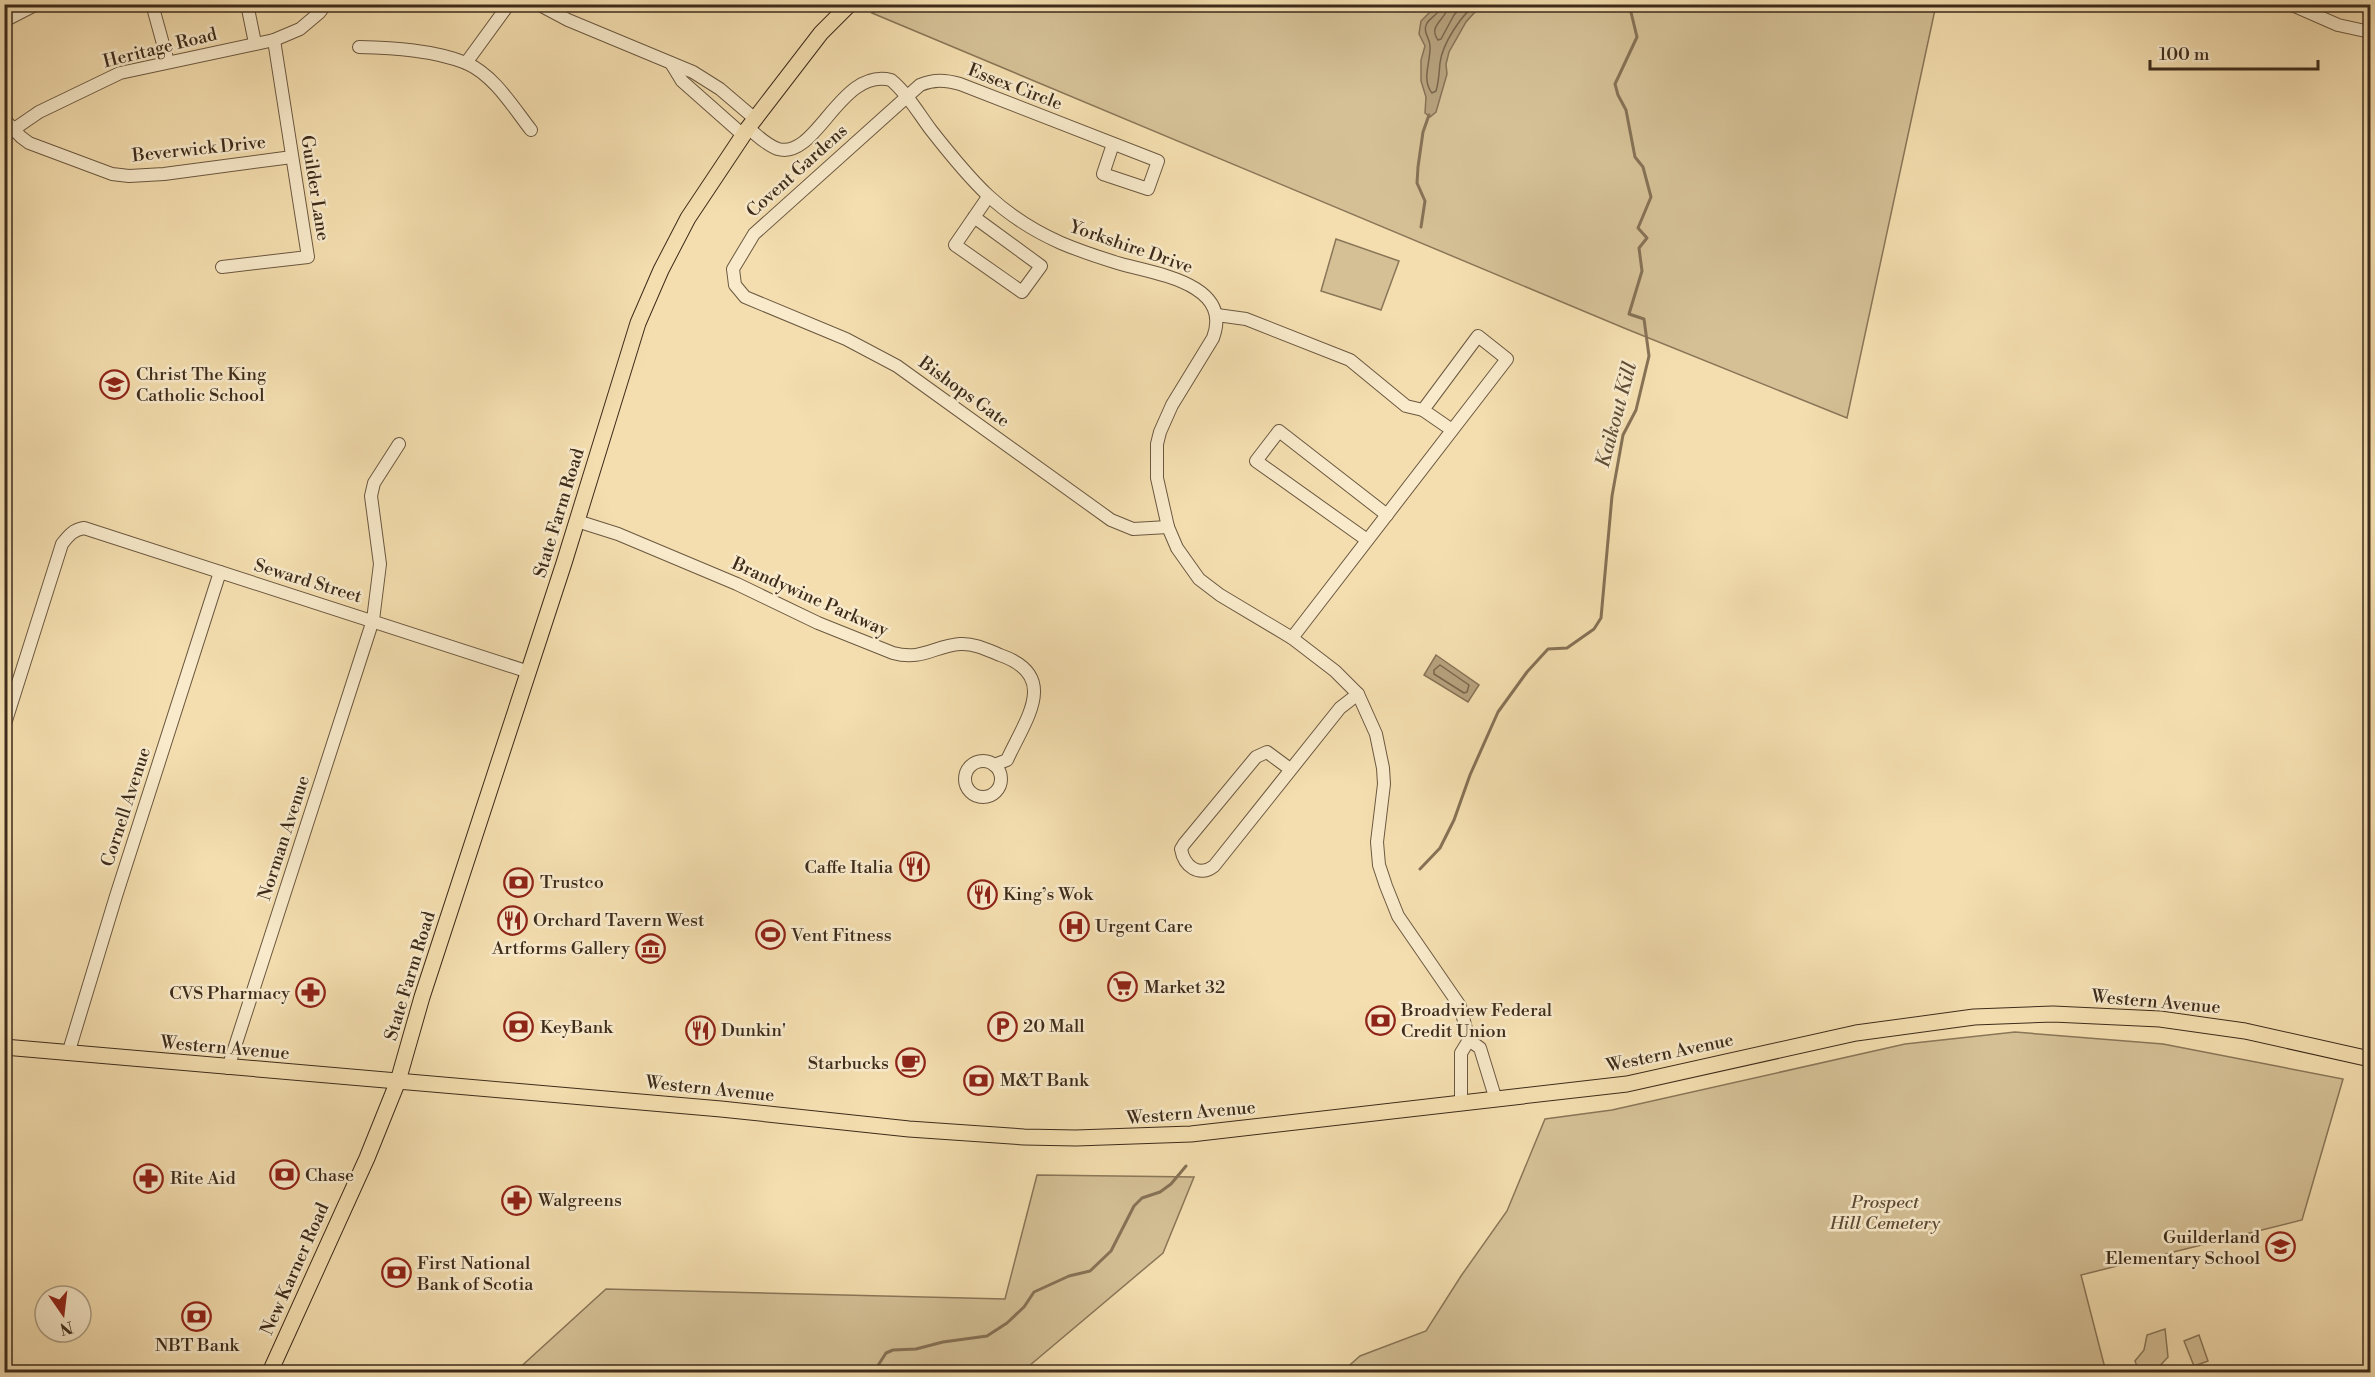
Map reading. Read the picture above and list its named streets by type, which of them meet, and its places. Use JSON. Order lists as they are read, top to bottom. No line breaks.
{"streets":{"main road":["State Farm Road","Western Avenue","New Karner Road"],"street":["Heritage Road","Essex Circle","Beverwick Drive","Covent Gardens","Guilder Lane","Yorkshire Drive","Bishops Gate","Seward Street","Brandywine Parkway","Cornell Avenue","Norman Avenue"]},"crossings":[["Heritage Road","Beverwick Drive"],["Heritage Road","Guilder Lane"],["Essex Circle","Covent Gardens"],["Essex Circle","Yorkshire Drive"],["Beverwick Drive","Guilder Lane"],["Covent Gardens","Yorkshire Drive"],["Covent Gardens","Bishops Gate"],["Yorkshire Drive","State Farm Road"],["State Farm Road","Seward Street"],["State Farm Road","Brandywine Parkway"],["State Farm Road","Western Avenue"],["State Farm Road","New Karner Road"],["Seward Street","Cornell Avenue"],["Seward Street","Norman Avenue"],["Cornell Avenue","Western Avenue"],["Norman Avenue","Western Avenue"],["Western Avenue","New Karner Road"]],"water":["Kaikout Kill"],"parks":["Prospect Hill Cemetery"],"places":{"school or university":["Christ The King Catholic School","Guilderland Elementary School"],"restaurant":["Caffe Italia","King’s Wok","Orchard Tavern West","Dunkin'"],"bank":["Trustco","Broadview Federal Credit Union","KeyBank","M&T Bank","Chase","First National Bank of Scotia","NBT Bank"],"hospital":["Urgent Care"],"sports":["Vent Fitness"],"museum":["Artforms Gallery"],"supermarket":["Market 32"],"pharmacy":["CVS Pharmacy","Rite Aid","Walgreens"],"parking":["20 Mall"],"cafe":["Starbucks"]},"scale_bar":"100 m","north":"bottom"}
